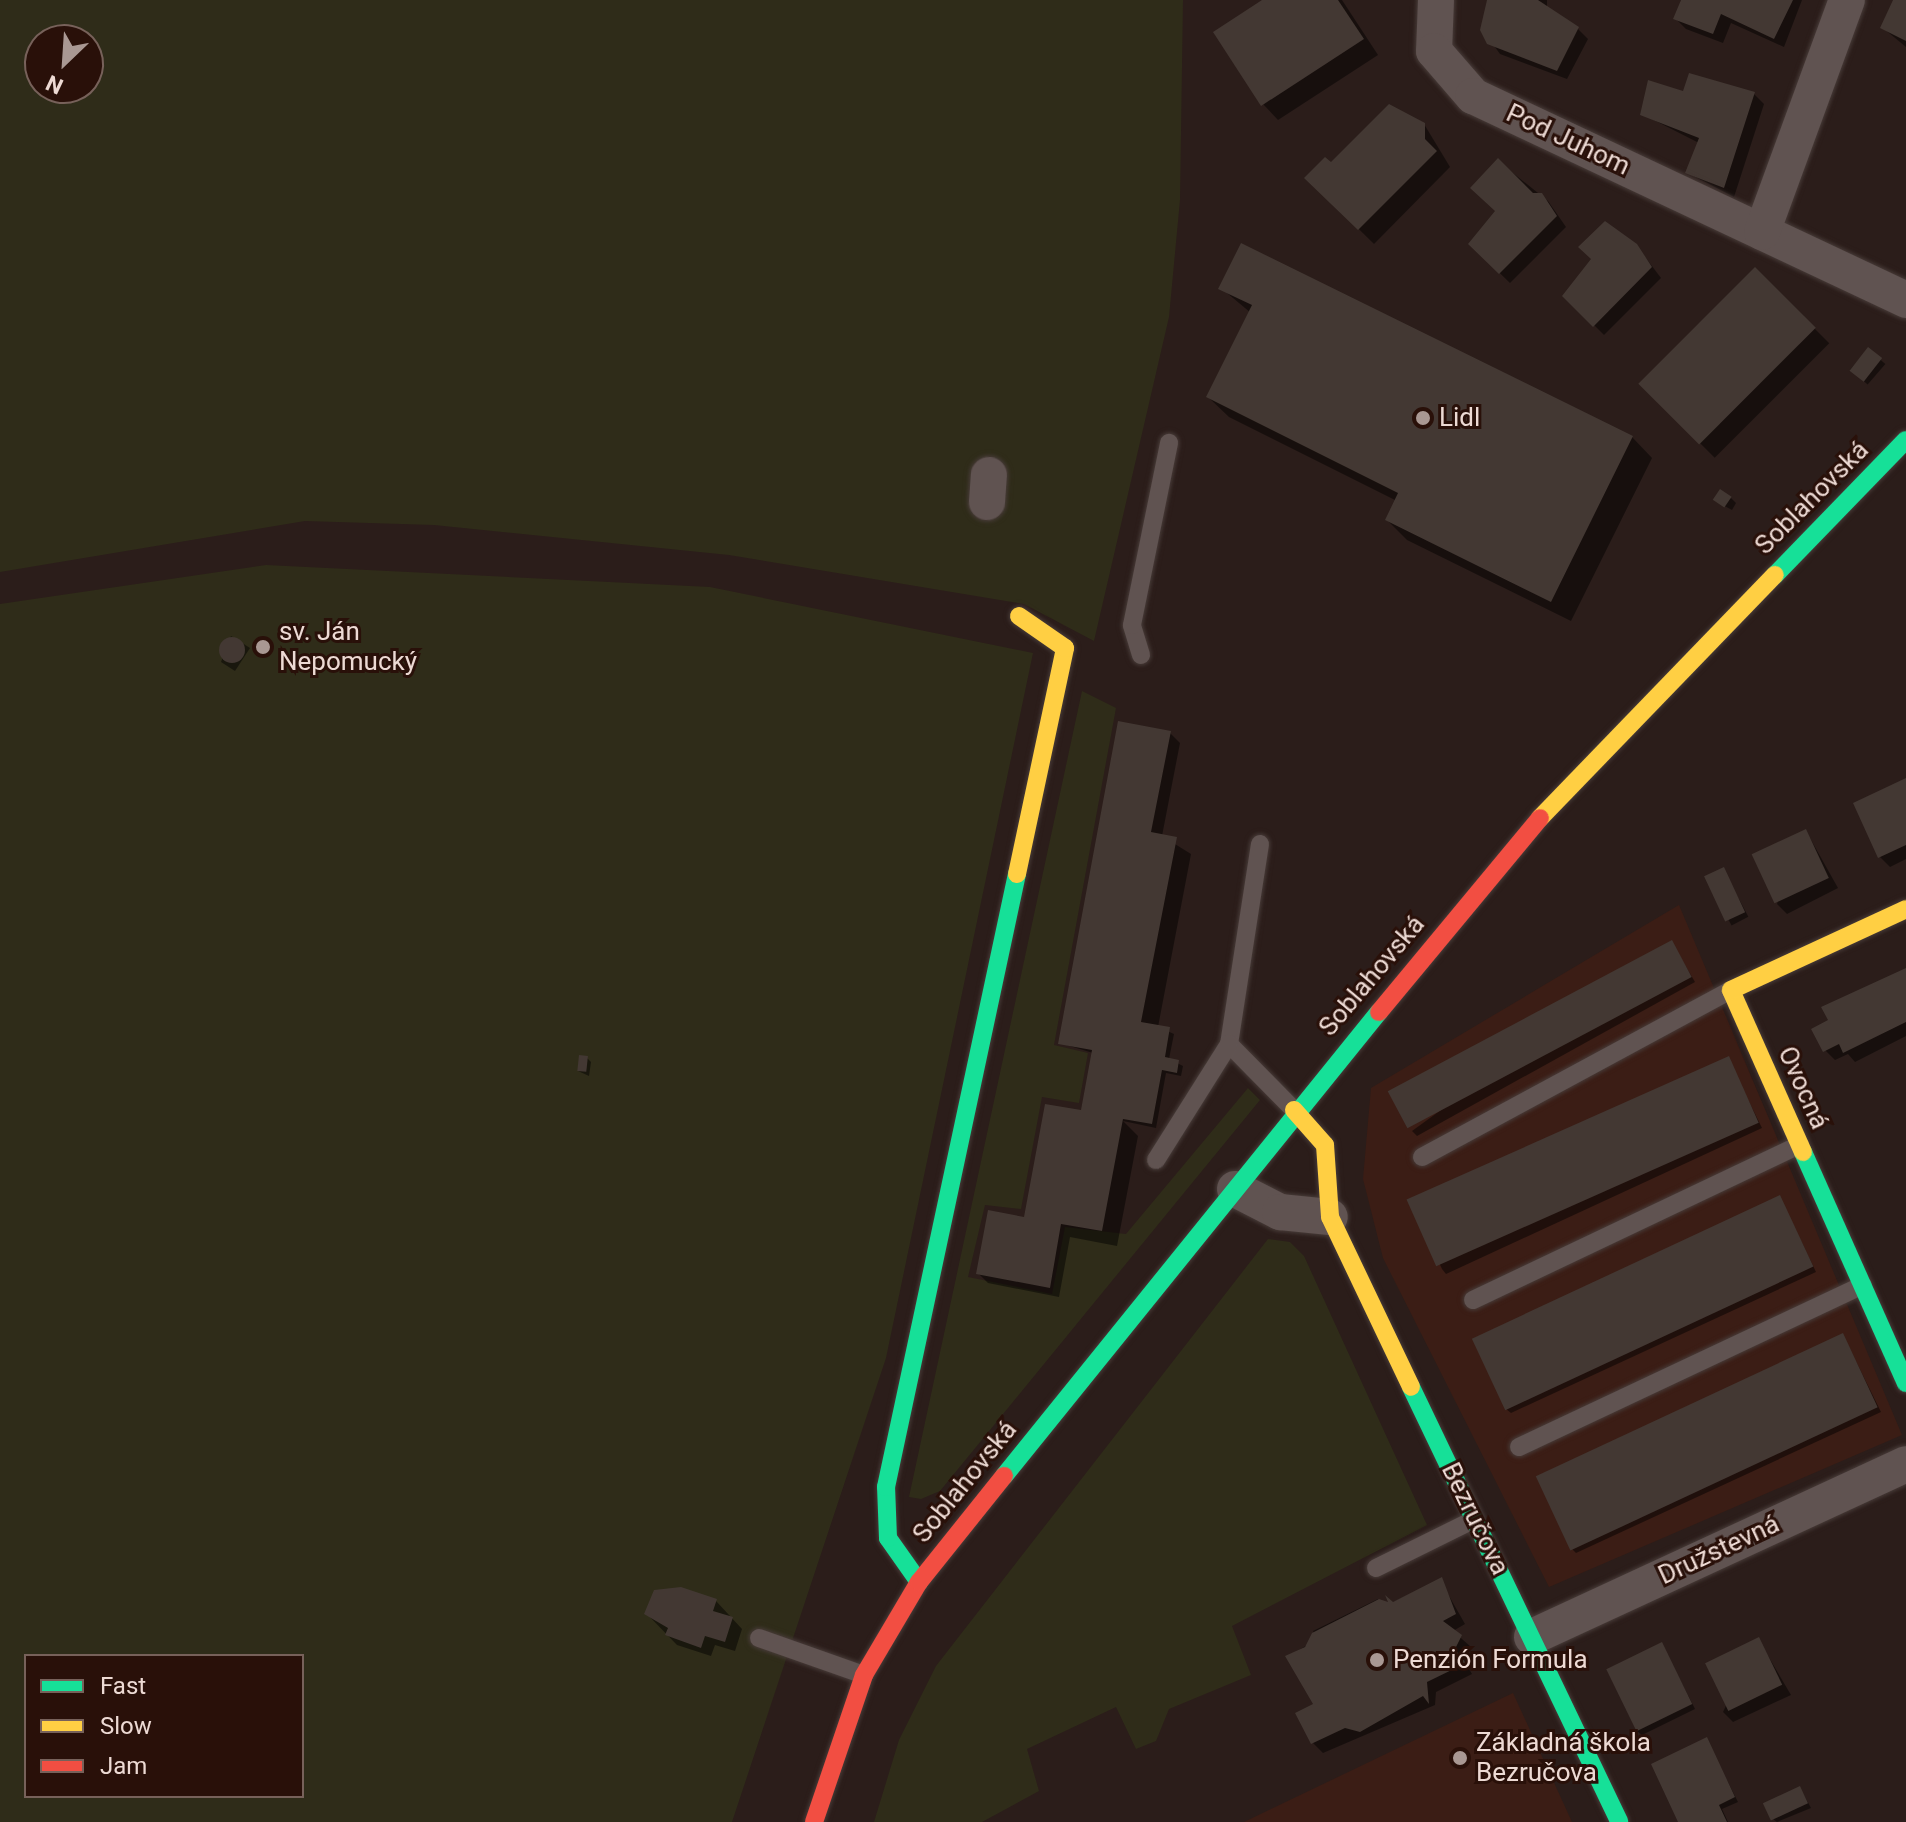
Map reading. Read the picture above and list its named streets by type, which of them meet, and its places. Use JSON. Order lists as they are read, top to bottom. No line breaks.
{"streets":{"street":["Pod Juhom","Soblahovská","Ovocná","Bezručova","Družstevná"]},"crossings":[["Soblahovská","Bezručova"],["Bezručova","Družstevná"]],"places":["Lidl","sv. Ján Nepomucký","Penzión Formula","Základná škola Bezručova"],"legend":["Fast","Slow","Jam"],"north":"bottom left"}
